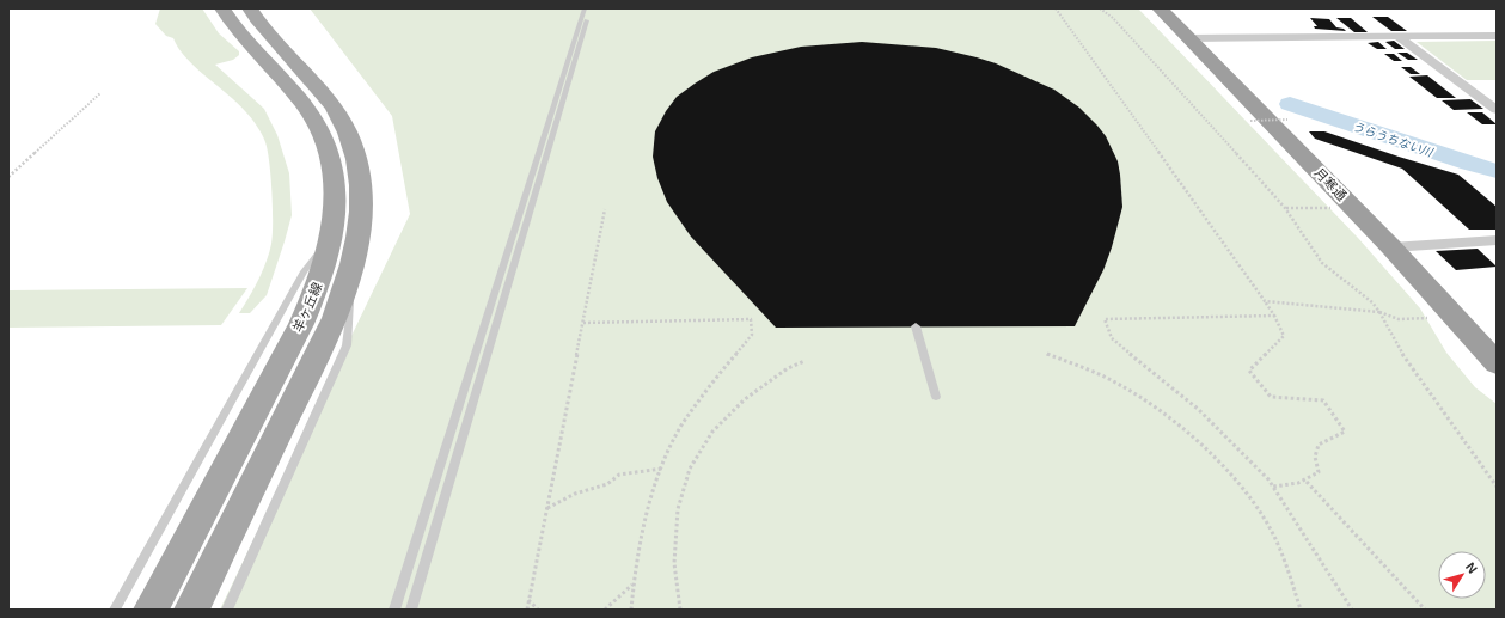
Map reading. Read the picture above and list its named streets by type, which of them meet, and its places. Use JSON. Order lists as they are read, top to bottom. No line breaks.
{"streets":{"highway":["月寒通"],"main road":["羊ヶ丘線"]},"water":["うらうちない川"],"north":"top right"}
